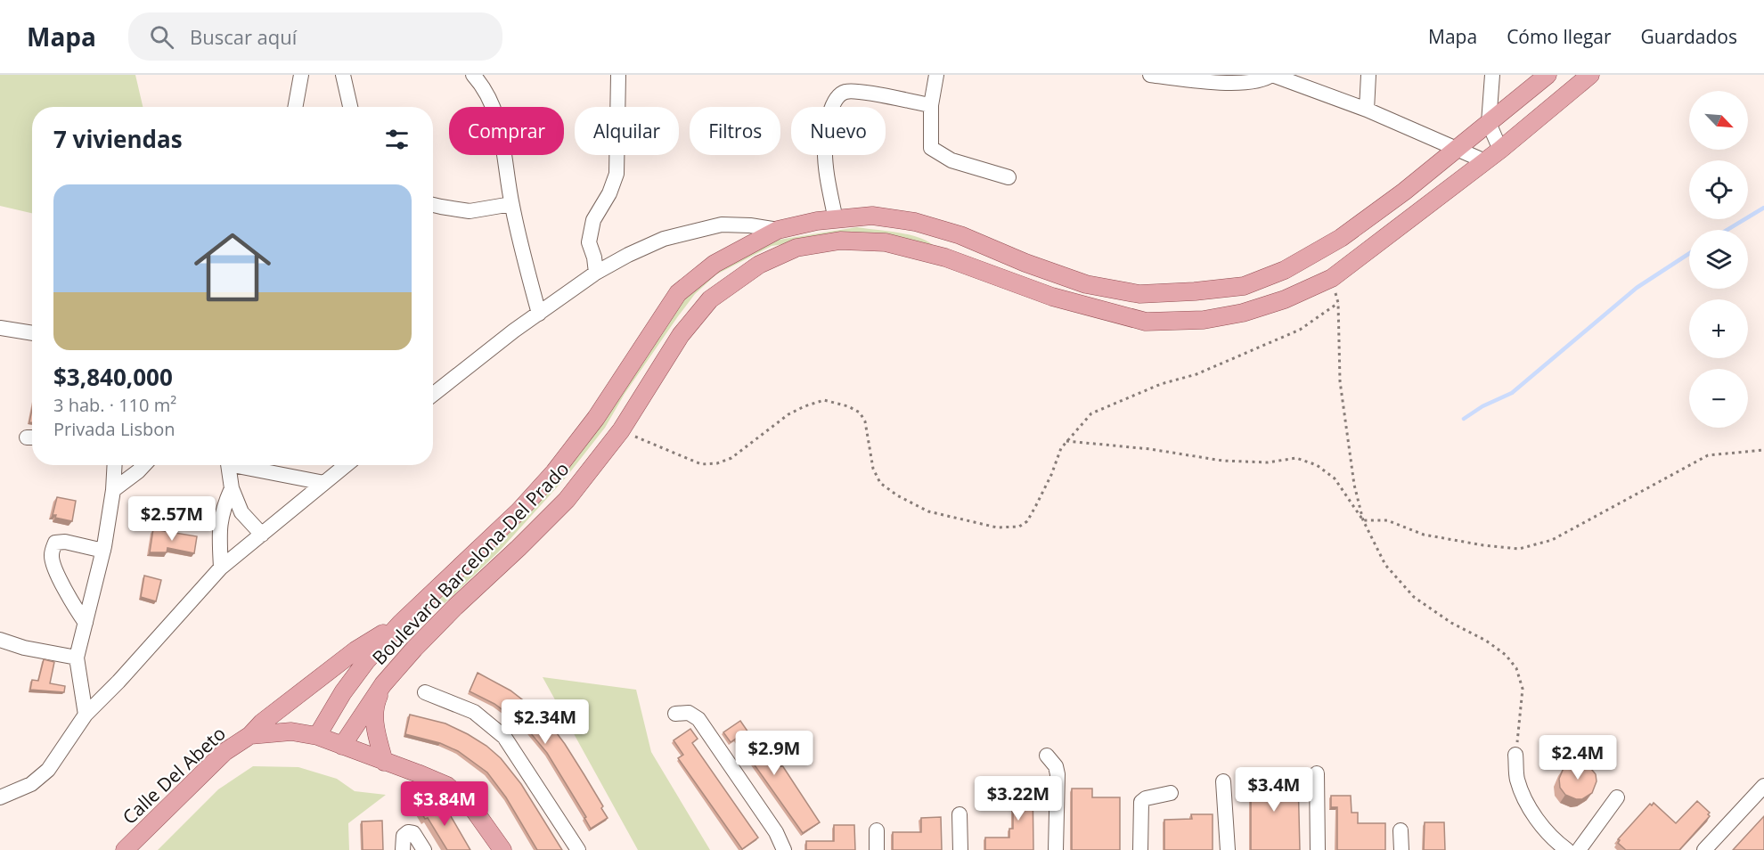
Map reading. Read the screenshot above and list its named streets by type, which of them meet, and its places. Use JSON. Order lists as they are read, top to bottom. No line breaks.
{"streets":{"main road":["Boulevard Barcelona-Del Prado","Calle Del Abeto"]},"crossings":[["Boulevard Barcelona-Del Prado","Calle Del Abeto"]],"north":"bottom right","page":{"header":"Mapa","search":"Buscar aquí","nav":["Mapa","Cómo llegar","Guardados"],"map_buttons":["+","−"],"chip":["Comprar","Alquilar","Filtros","Nuevo"],"heading":"7 viviendas","list":[{"name":"$3,840,000","note":"3 hab. · 110 m² · Privada Lisbon"}],"price":["$2.57M","$2.34M","$2.9M","$2.4M","$3.4M","$3.22M","$3.84M"]}}
